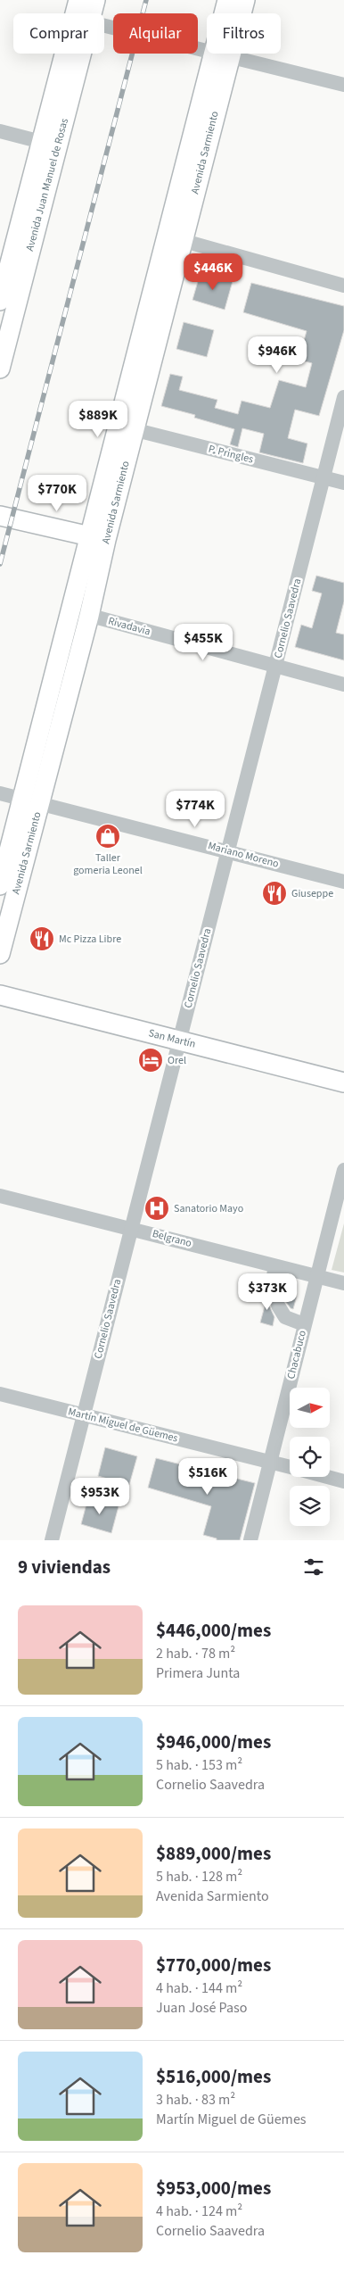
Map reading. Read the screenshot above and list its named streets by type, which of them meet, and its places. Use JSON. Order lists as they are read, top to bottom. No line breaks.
{"streets":{"main road":["Avenida Sarmiento","Avenida Juan Manuel de Rosas","San Martín"],"street":["P. Pringles","Cornelio Saavedra","Rivadavia","Mariano Moreno","Belgrano","Chacabuco","Martín Miguel de Güemes"]},"crossings":[["Avenida Sarmiento","P. Pringles"],["Avenida Sarmiento","Rivadavia"],["Avenida Sarmiento","Mariano Moreno"],["P. Pringles","Cornelio Saavedra"],["Cornelio Saavedra","Rivadavia"],["Cornelio Saavedra","Mariano Moreno"],["Cornelio Saavedra","San Martín"],["Cornelio Saavedra","Belgrano"],["Cornelio Saavedra","Martín Miguel de Güemes"],["Belgrano","Chacabuco"],["Chacabuco","Martín Miguel de Güemes"]],"places":{"shop":["Taller gomeria Leonel"],"restaurant":["Giuseppe","Mc Pizza Libre"],"hotel":["Orel"],"hospital":["Sanatorio Mayo"]},"north":"right","page":{"chip":["Comprar","Alquilar","Filtros"],"price":["$446K","$946K","$889K","$770K","$455K","$774K","$373K","$516K","$953K"],"heading":"9 viviendas","list":[{"name":"$446,000/mes","note":"2 hab. · 78 m² · Primera Junta"},{"name":"$946,000/mes","note":"5 hab. · 153 m² · Cornelio Saavedra"},{"name":"$889,000/mes","note":"5 hab. · 128 m² · Avenida Sarmiento"},{"name":"$770,000/mes","note":"4 hab. · 144 m² · Juan José Paso"},{"name":"$516,000/mes","note":"3 hab. · 83 m² · Martín Miguel de Güemes"},{"name":"$953,000/mes","note":"4 hab. · 124 m² · Cornelio Saavedra"}]}}
